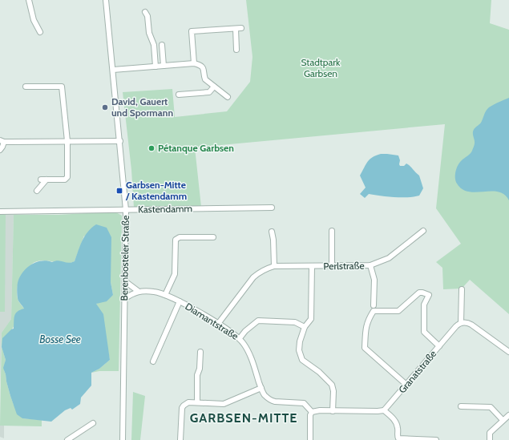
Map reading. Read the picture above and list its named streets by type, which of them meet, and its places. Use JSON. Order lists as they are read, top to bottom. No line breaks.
{"streets":{"street":["Kastendamm","Berenbosteler Straße","Perlstraße","Diamantstraße","Granatstraße"]},"crossings":[["Kastendamm","Berenbosteler Straße"],["Berenbosteler Straße","Diamantstraße"],["Perlstraße","Diamantstraße"]],"districts":["GARBSEN-MITTE"],"water":["Bosse See"],"parks":["Stadtpark Garbsen"],"places":{"other":["David, Gauert und Spormann","Pétanque Garbsen"],"transit":["Garbsen-Mitte / Kastendamm"]}}
